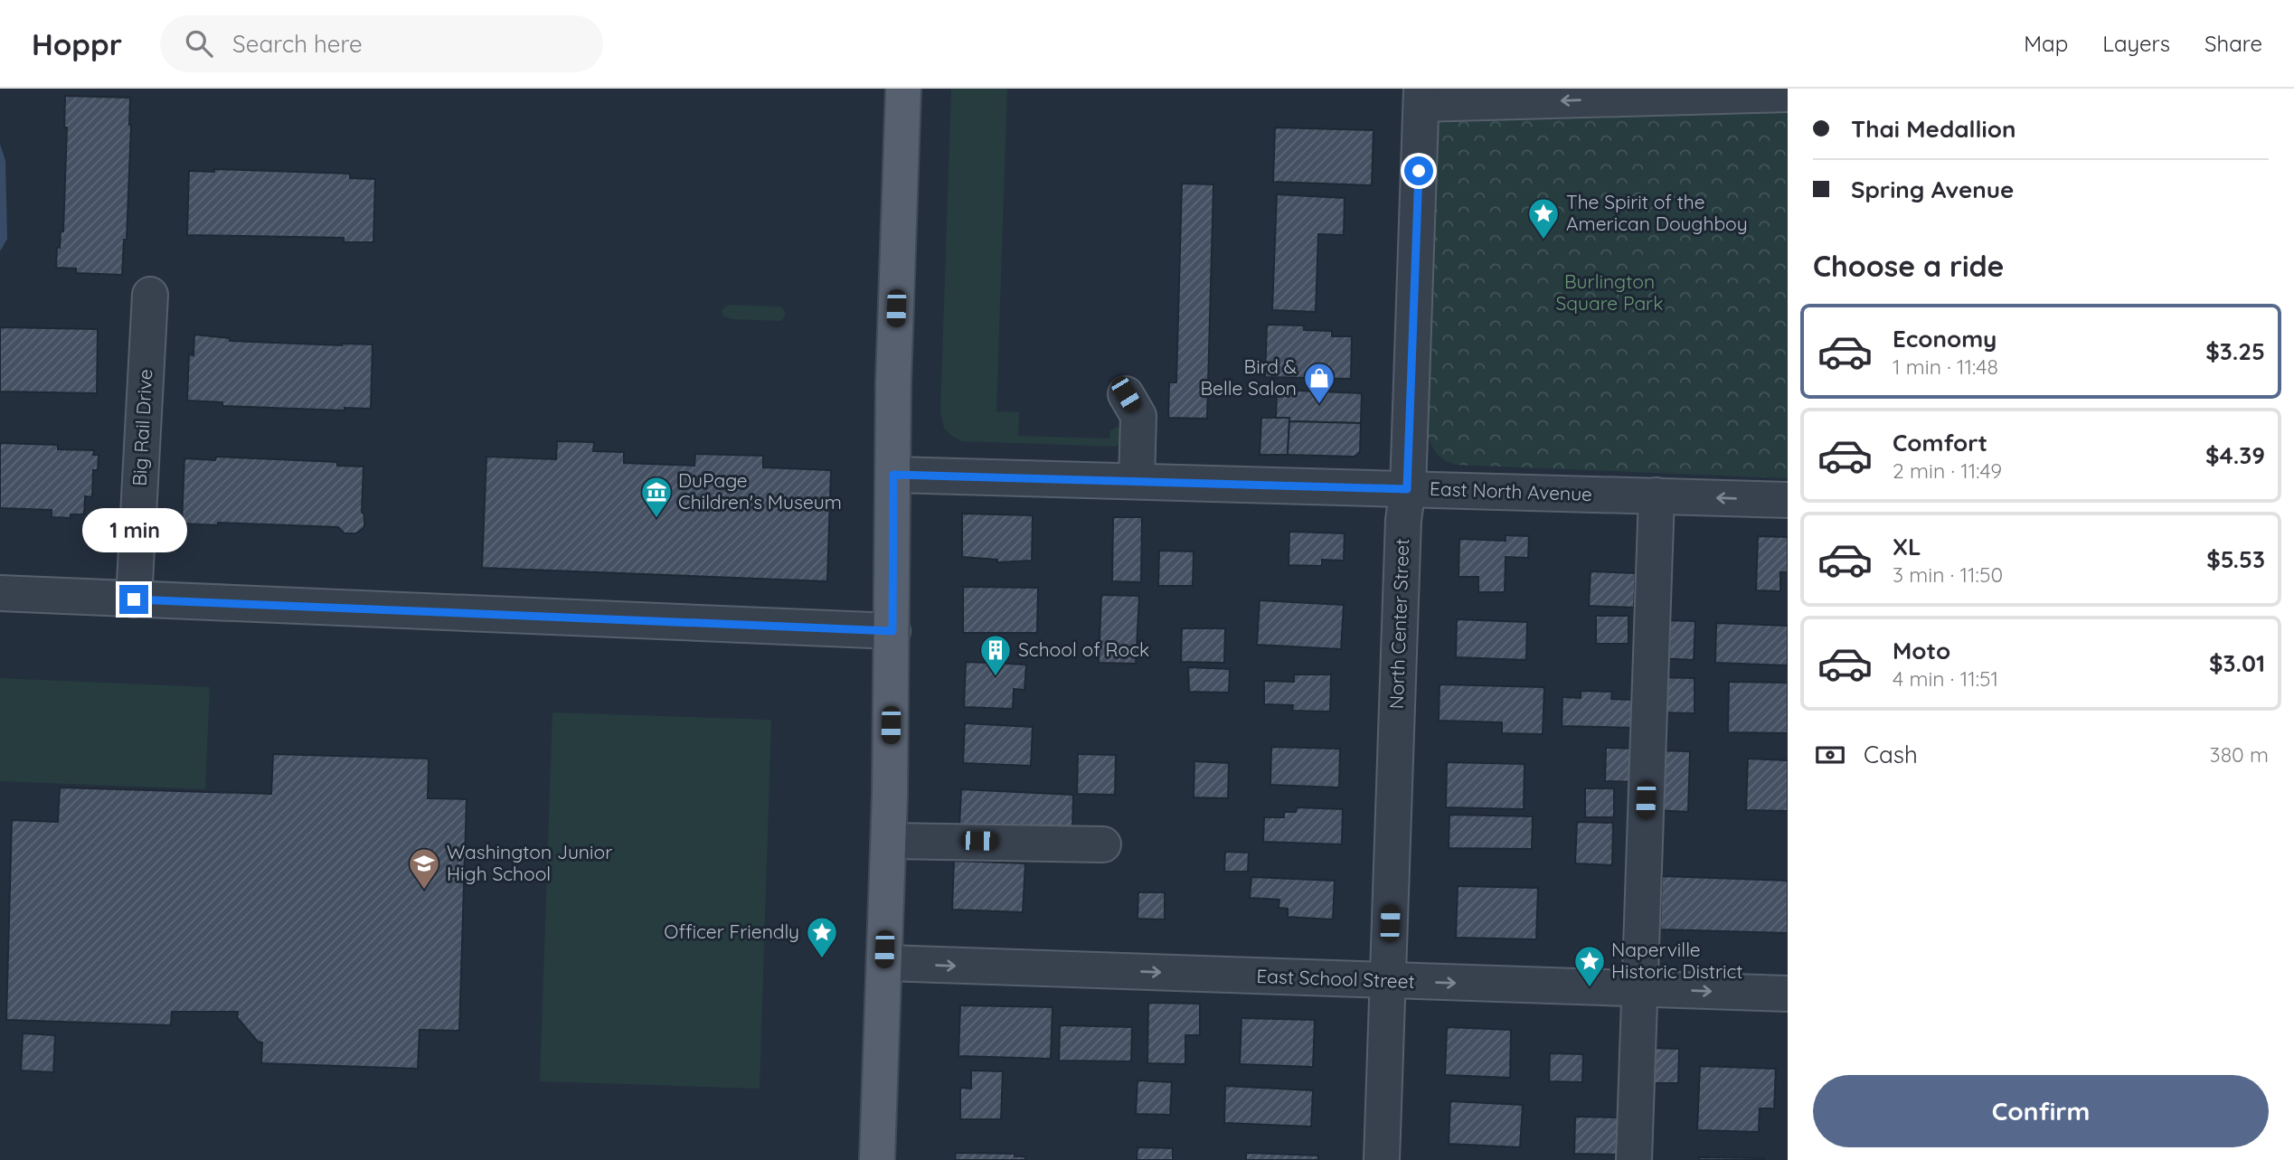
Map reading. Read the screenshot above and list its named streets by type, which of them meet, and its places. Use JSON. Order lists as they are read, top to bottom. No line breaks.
{"streets":{"street":["Big Rail Drive","East North Avenue","North Center Street","East School Street"]},"crossings":[["East North Avenue","North Center Street"],["North Center Street","East School Street"]],"one_way":["East School Street"],"parks":["Burlington Square Park"],"places":{"place":["The Spirit of the American Doughboy","Officer Friendly","Naperville Historic District"],"shop":["Bird & Belle Salon"],"museum":["DuPage Children's Museum"],"building":["School of Rock"],"school or university":["Washington Junior High School"]},"page":{"header":"Hoppr","search":"Search here","nav":["Map","Layers","Share"],"banner":["Thai Medallion","Spring Avenue"],"heading":"Choose a ride","list":[{"name":"Economy","note":"1 min · 11:48","value":"$3.25"},{"name":"Comfort","note":"2 min · 11:49","value":"$4.39"},{"name":"XL","note":"3 min · 11:50","value":"$5.53"},{"name":"Moto","note":"4 min · 11:51","value":"$3.01"}],"bubble":"1 min","pay":["Cash","380 m"],"buttons":"Confirm"}}
